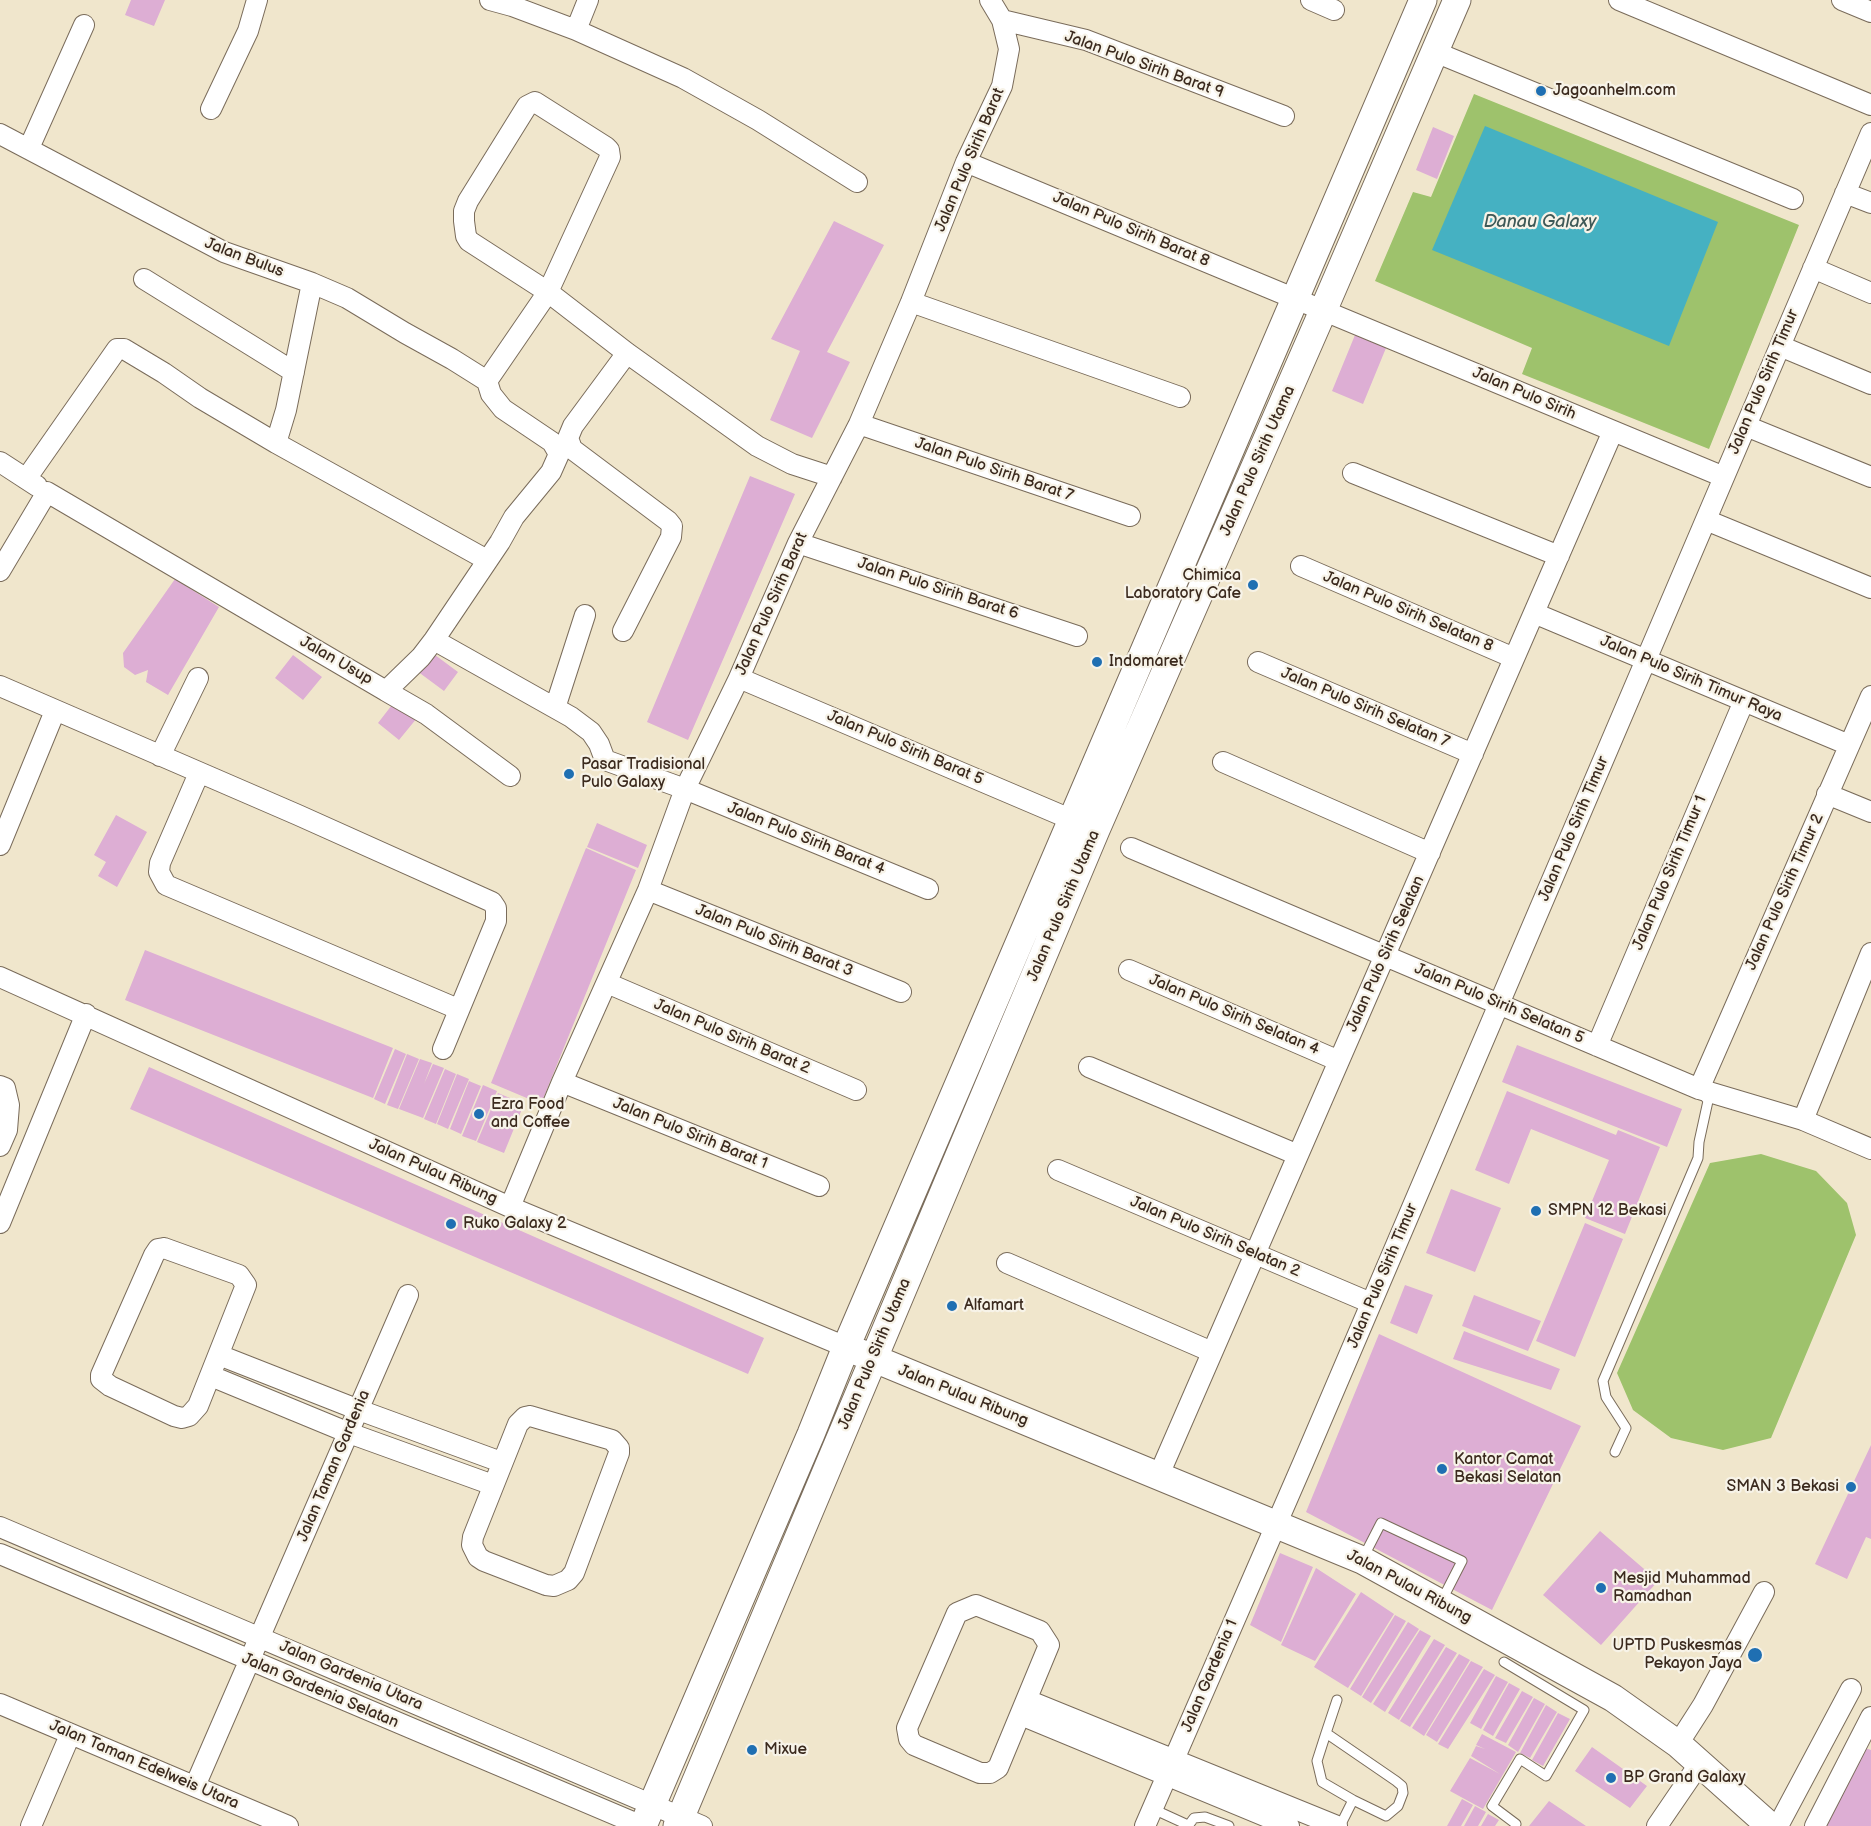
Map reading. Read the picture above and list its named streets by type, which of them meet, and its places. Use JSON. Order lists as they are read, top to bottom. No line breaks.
{"streets":{"main road":["Jalan Pulo Sirih Utama","Jalan Pulau Ribung"],"street":["Jalan Pulo Sirih Barat 9","Jalan Pulo Sirih Barat","Jalan Pulo Sirih Barat 8","Jalan Bulus","Jalan Pulo Sirih Timur","Jalan Pulo Sirih","Jalan Pulo Sirih Barat 7","Jalan Pulo Sirih Barat 6","Jalan Pulo Sirih Selatan 8","Jalan Usup","Jalan Pulo Sirih Timur Raya","Jalan Pulo Sirih Selatan 7","Jalan Pulo Sirih Barat 5","Jalan Pulo Sirih Barat 4","Jalan Pulo Sirih Timur 1","Jalan Pulo Sirih Timur 2","Jalan Pulo Sirih Barat 3","Jalan Pulo Sirih Selatan","Jalan Pulo Sirih Selatan 5","Jalan Pulo Sirih Selatan 4","Jalan Pulo Sirih Barat 2","Jalan Pulo Sirih Barat 1","Jalan Pulo Sirih Selatan 2","Jalan Taman Gardenia","Jalan Gardenia Utara","Jalan Gardenia 1","Jalan Gardenia Selatan","Jalan Taman Edelweis Utara"]},"crossings":[["Jalan Pulo Sirih Barat 9","Jalan Pulo Sirih Barat"],["Jalan Pulo Sirih Barat","Jalan Pulo Sirih Barat 8"],["Jalan Pulo Sirih Barat","Jalan Pulo Sirih Barat 7"],["Jalan Pulo Sirih Barat","Jalan Pulo Sirih Barat 6"],["Jalan Pulo Sirih Barat","Jalan Pulo Sirih Barat 5"],["Jalan Pulo Sirih Barat","Jalan Pulo Sirih Barat 4"],["Jalan Pulo Sirih Barat","Jalan Pulo Sirih Barat 3"],["Jalan Pulo Sirih Barat","Jalan Pulo Sirih Barat 2"],["Jalan Pulo Sirih Barat","Jalan Pulo Sirih Barat 1"],["Jalan Pulo Sirih Barat","Jalan Pulau Ribung"],["Jalan Pulo Sirih Barat 8","Jalan Pulo Sirih"],["Jalan Pulo Sirih Barat 8","Jalan Pulo Sirih Utama"],["Jalan Bulus","Jalan Usup"],["Jalan Pulo Sirih Timur","Jalan Pulo Sirih"],["Jalan Pulo Sirih Timur","Jalan Pulo Sirih Timur Raya"],["Jalan Pulo Sirih Timur","Jalan Pulo Sirih Selatan 5"],["Jalan Pulo Sirih Timur","Jalan Pulau Ribung"],["Jalan Pulo Sirih Timur","Jalan Pulo Sirih Selatan 2"],["Jalan Pulo Sirih Timur","Jalan Gardenia 1"],["Jalan Pulo Sirih","Jalan Pulo Sirih Utama"],["Jalan Pulo Sirih","Jalan Pulo Sirih Selatan"],["Jalan Pulo Sirih Utama","Jalan Pulo Sirih Barat 5"],["Jalan Pulo Sirih Utama","Jalan Pulau Ribung"],["Jalan Pulo Sirih Utama","Jalan Gardenia Utara"],["Jalan Pulo Sirih Utama","Jalan Gardenia Selatan"],["Jalan Pulo Sirih Selatan 8","Jalan Pulo Sirih Selatan"],["Jalan Pulo Sirih Timur Raya","Jalan Pulo Sirih Timur 1"],["Jalan Pulo Sirih Timur Raya","Jalan Pulo Sirih Timur 2"],["Jalan Pulo Sirih Timur Raya","Jalan Pulo Sirih Selatan"],["Jalan Pulo Sirih Selatan 7","Jalan Pulo Sirih Selatan"],["Jalan Pulo Sirih Timur 1","Jalan Pulo Sirih Selatan 5"],["Jalan Pulo Sirih Timur 2","Jalan Pulo Sirih Selatan 5"],["Jalan Pulo Sirih Selatan","Jalan Pulo Sirih Selatan 5"],["Jalan Pulo Sirih Selatan","Jalan Pulo Sirih Selatan 4"],["Jalan Pulo Sirih Selatan","Jalan Pulau Ribung"],["Jalan Pulo Sirih Selatan","Jalan Pulo Sirih Selatan 2"],["Jalan Pulau Ribung","Jalan Gardenia 1"],["Jalan Taman Gardenia","Jalan Gardenia Utara"],["Jalan Taman Gardenia","Jalan Gardenia Selatan"],["Jalan Taman Gardenia","Jalan Taman Edelweis Utara"],["Jalan Gardenia Utara","Jalan Gardenia Selatan"]],"water":["Danau Galaxy"],"places":["Jagoanhelm.com","Chimica Laboratory Cafe","Indomaret","Pasar Tradisional Pulo Galaxy","Ezra Food and Coffee","SMPN 12 Bekasi","Ruko Galaxy 2","Alfamart","Kantor Camat Bekasi Selatan","SMAN 3 Bekasi","Mesjid Muhammad Ramadhan","UPTD Puskesmas Pekayon Jaya","Mixue","BP Grand Galaxy"]}
